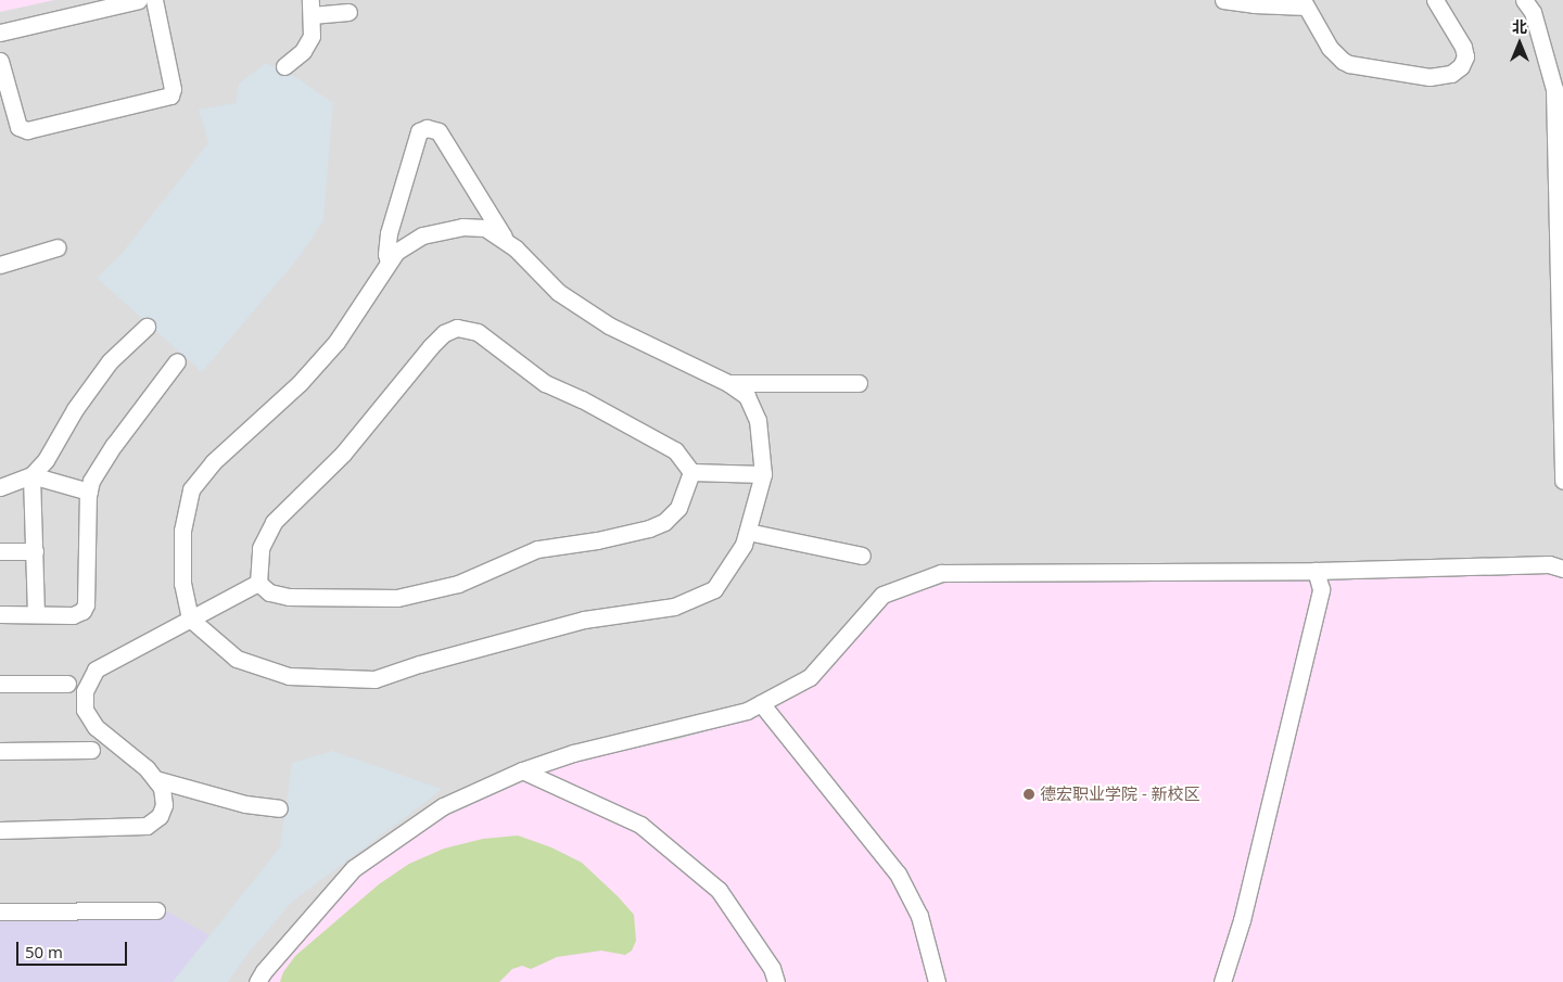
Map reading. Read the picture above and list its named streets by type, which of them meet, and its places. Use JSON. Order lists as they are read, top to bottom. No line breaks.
{"places":["德宏职业学院 - 新校区"],"scale_bar":"50 m","north":"top"}
